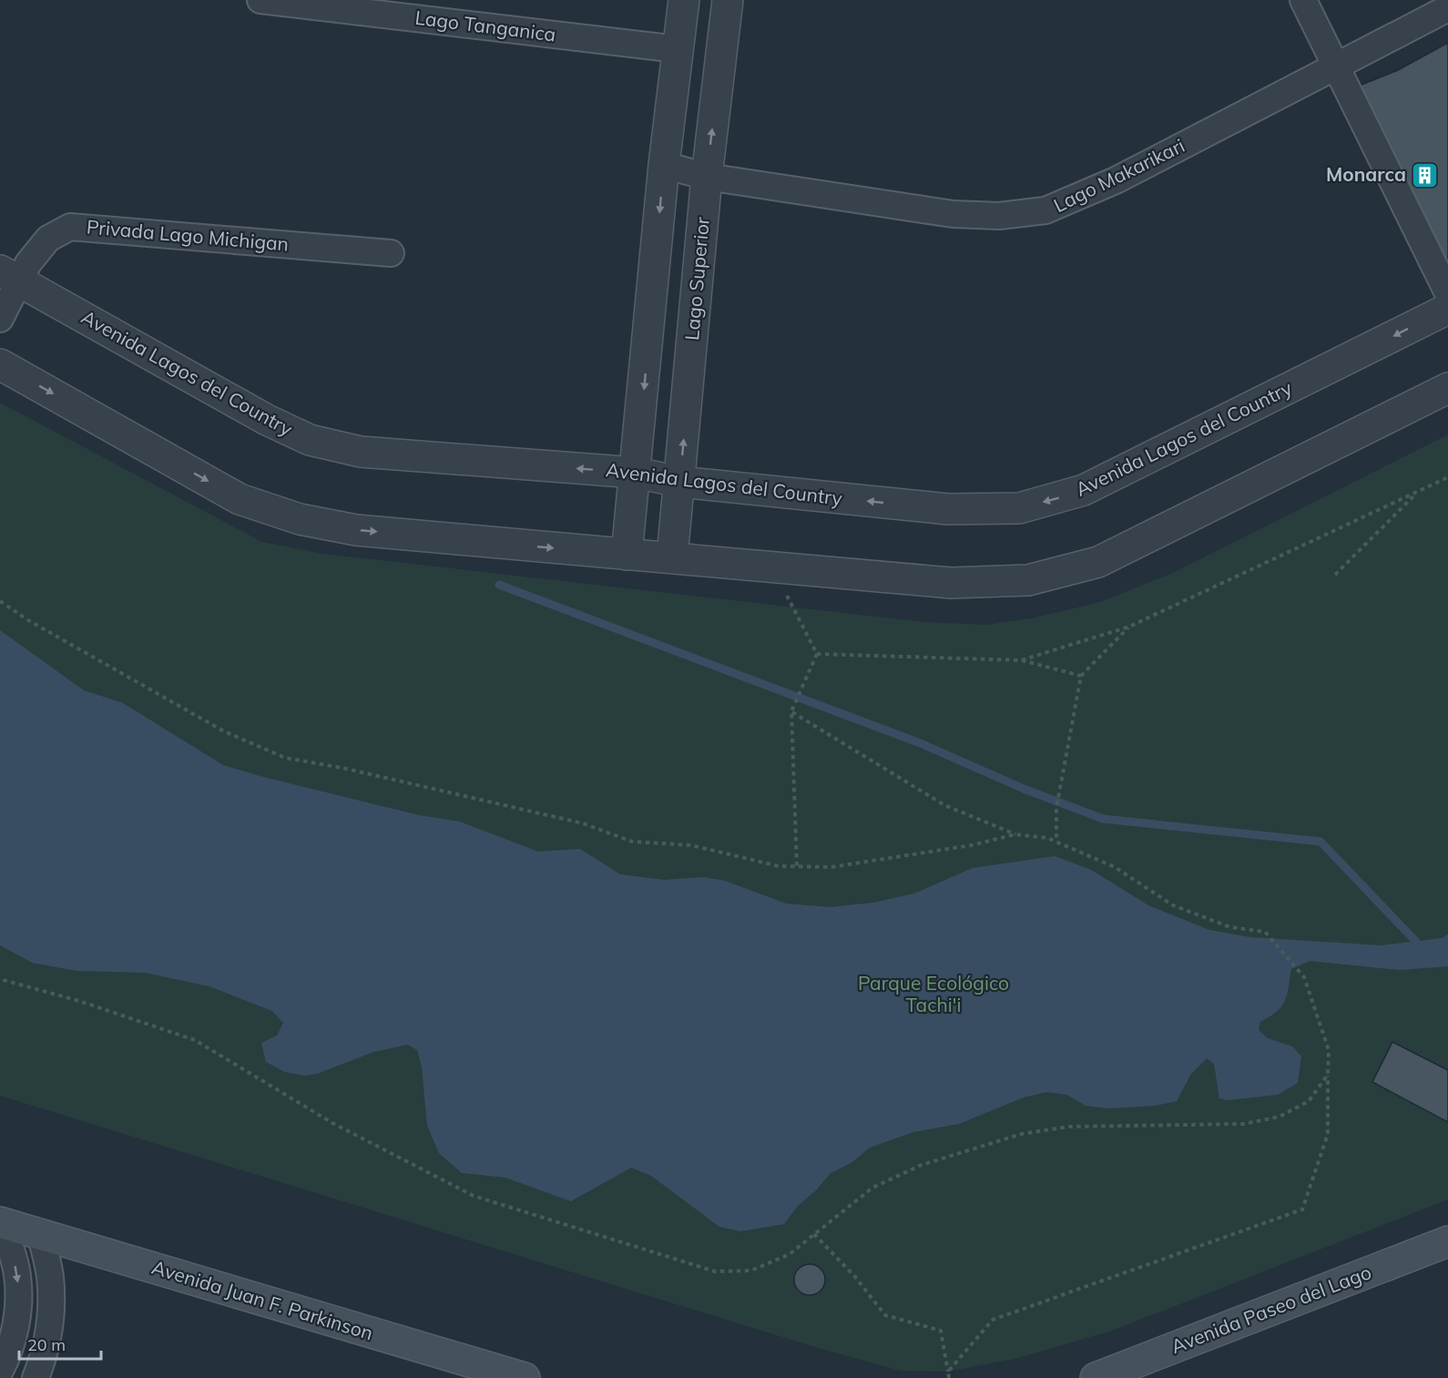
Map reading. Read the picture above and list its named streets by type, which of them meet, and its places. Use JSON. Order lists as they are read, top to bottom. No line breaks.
{"streets":{"main road":["Avenida Juan F. Parkinson","Avenida Paseo del Lago"],"street":["Lago Tanganica","Lago Makarikari","Privada Lago Michigan","Lago Superior","Avenida Lagos del Country"]},"crossings":[["Lago Makarikari","Lago Superior"],["Privada Lago Michigan","Avenida Lagos del Country"],["Lago Superior","Avenida Lagos del Country"]],"parks":["Parque Ecológico Tachi'i"],"places":{"building":["Monarca"]},"scale_bar":"20 m"}
